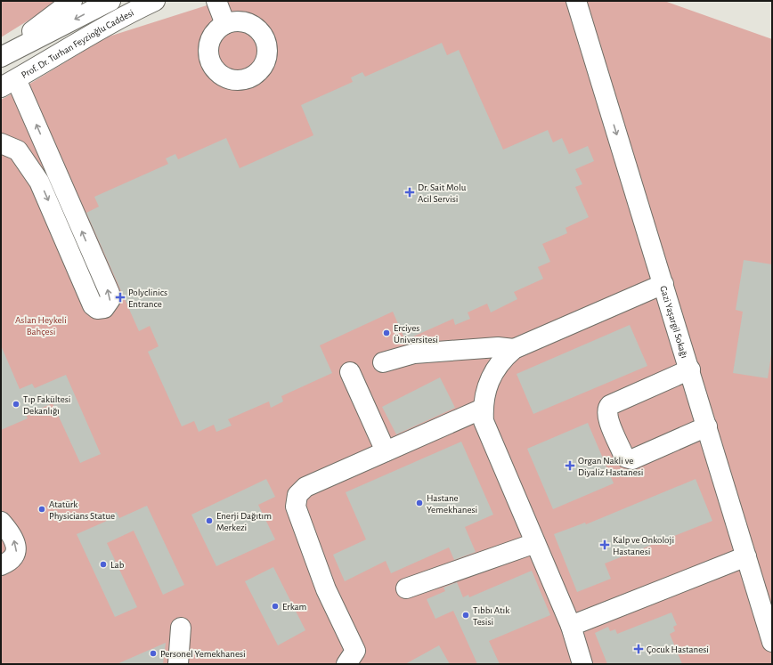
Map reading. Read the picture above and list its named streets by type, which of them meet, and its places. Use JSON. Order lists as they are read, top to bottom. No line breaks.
{"streets":{"street":["Prof. Dr. Turhan Feyzioğlu Caddesi","Gazi Yaşargil Sokağı"]},"parks":["Aslan Heykeli Bahçesi"],"places":{"health":["Dr. Sait Molu Acil Servisi","Polyclinics Entrance","Organ Nakli ve Diyaliz Hastanesi","Kalp ve Onkoloji Hastanesi","Çocuk Hastanesi"],"other":["Erciyes Üniversitesi","Tıp Fakültesi Dekanlığı","Hastane Yemekhanesi","Atatürk Physicians Statue","Enerji Dağıtım Merkezi","Lab","Erkam","Tıbbı Atık Tesisi","Personel Yemekhanesi"]}}
